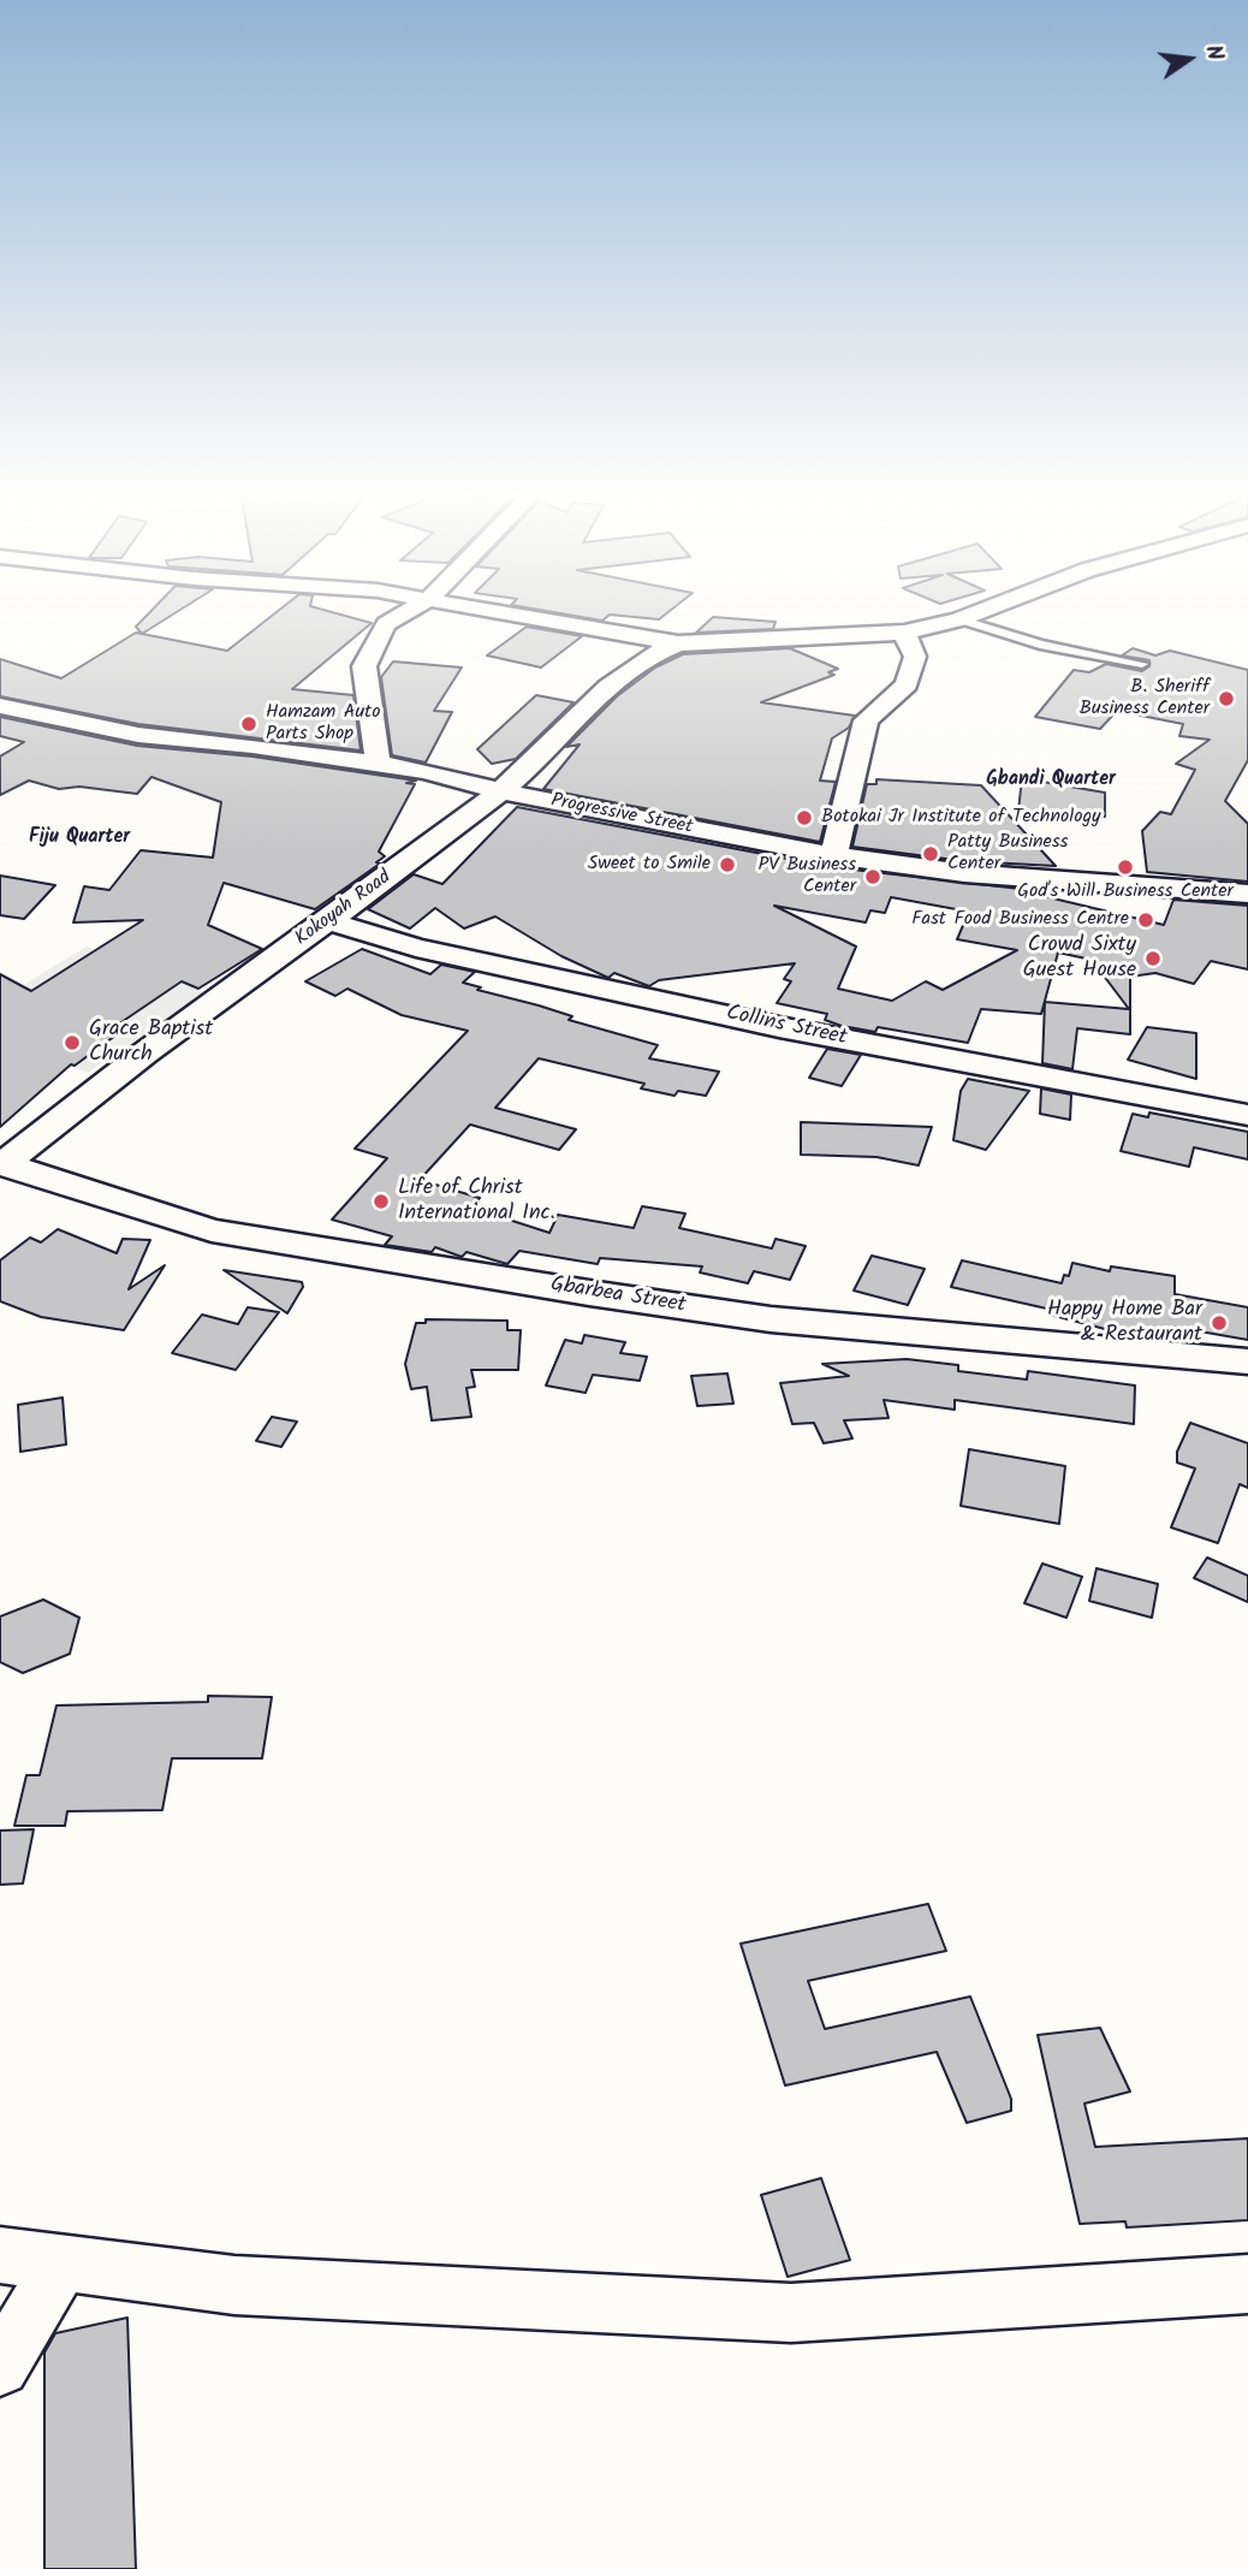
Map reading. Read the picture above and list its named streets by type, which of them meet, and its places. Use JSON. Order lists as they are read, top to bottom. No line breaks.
{"streets":{"street":["Progressive Street","Kokoyah Road","Collins Street","Gbarbea Street"]},"crossings":[["Progressive Street","Kokoyah Road"],["Kokoyah Road","Collins Street"],["Kokoyah Road","Gbarbea Street"]],"districts":["Gbandi Quarter","Fiju Quarter"],"places":["B. Sheriff Business Center","Hamzam Auto Parts Shop","Botokai Jr Institute of Technology","Patty Business Center","Sweet to Smile","God's Will Business Center","PV Business Center","Fast Food Business Centre","Crowd Sixty Guest House","Grace Baptist Church","Life of Christ International Inc.","Happy Home Bar & Restaurant"],"north":"right"}
